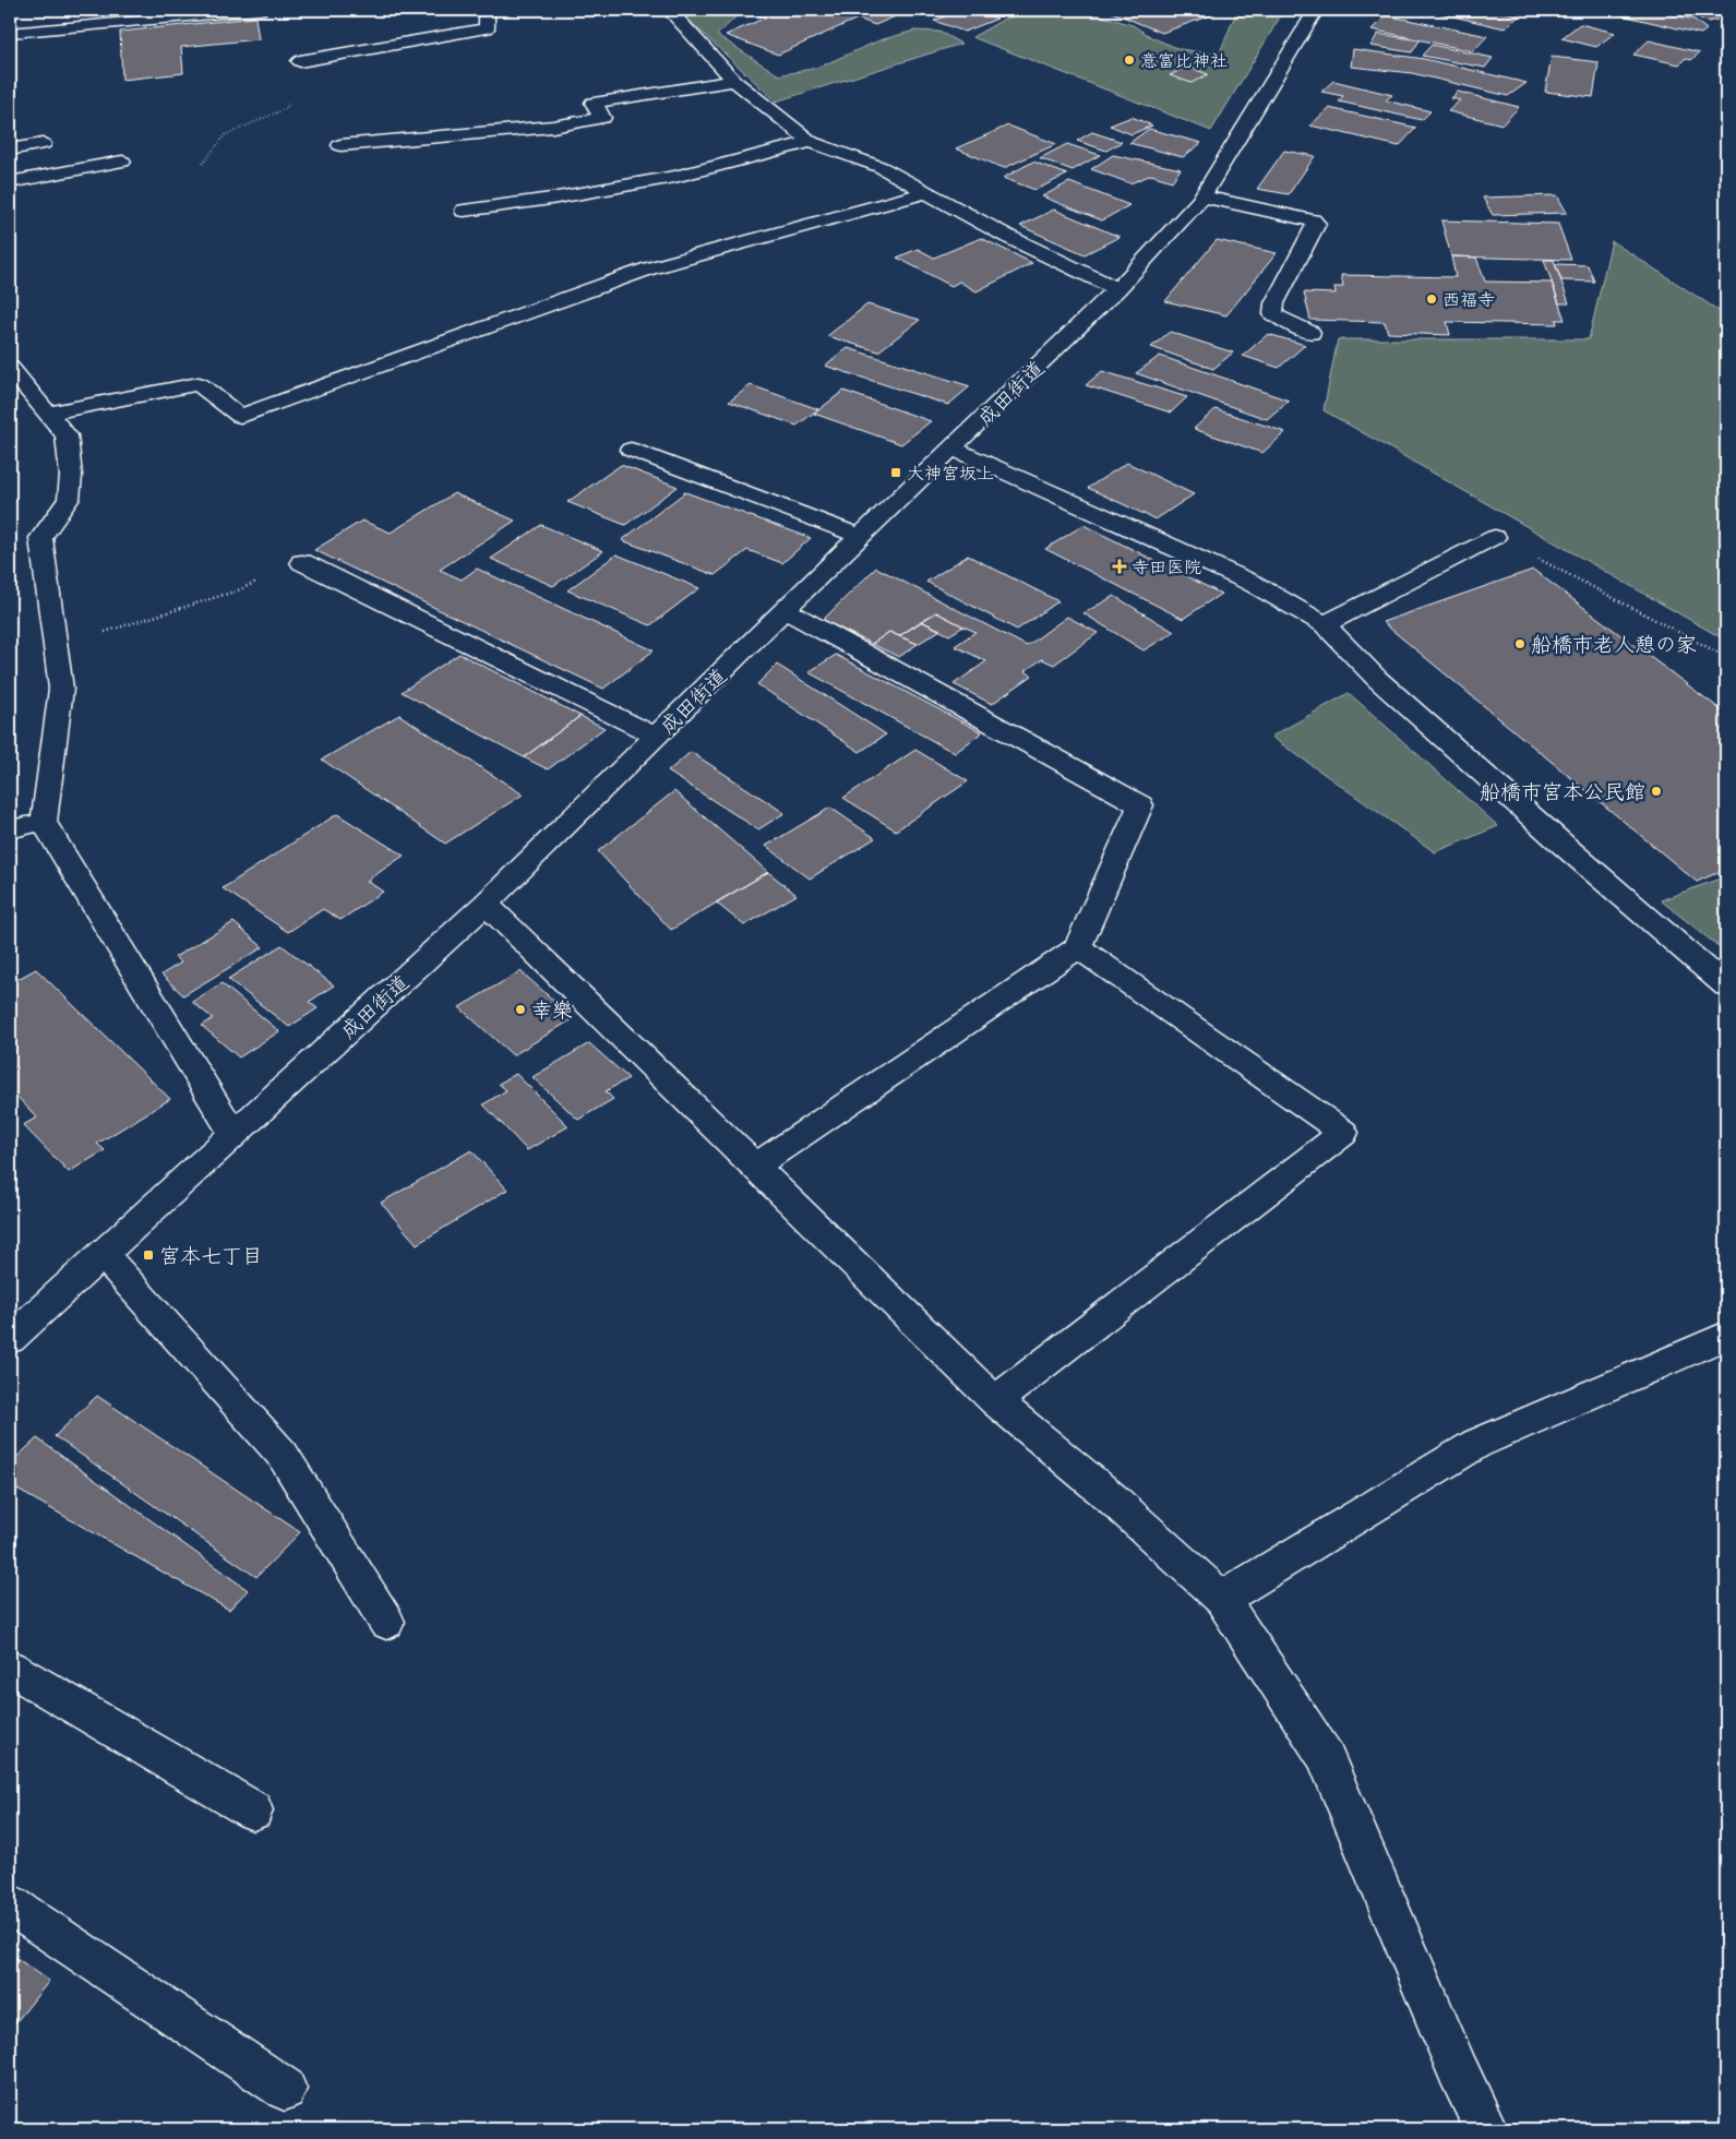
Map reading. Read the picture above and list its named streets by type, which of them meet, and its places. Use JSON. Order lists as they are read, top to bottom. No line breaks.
{"streets":{"street":["成田街道"]},"places":{"other":["意富比神社","西福寺","船橋市老人憩の家","船橋市宮本公民館","幸樂"],"transit":["大神宮坂上","宮本七丁目"],"health":["寺田医院"]}}
